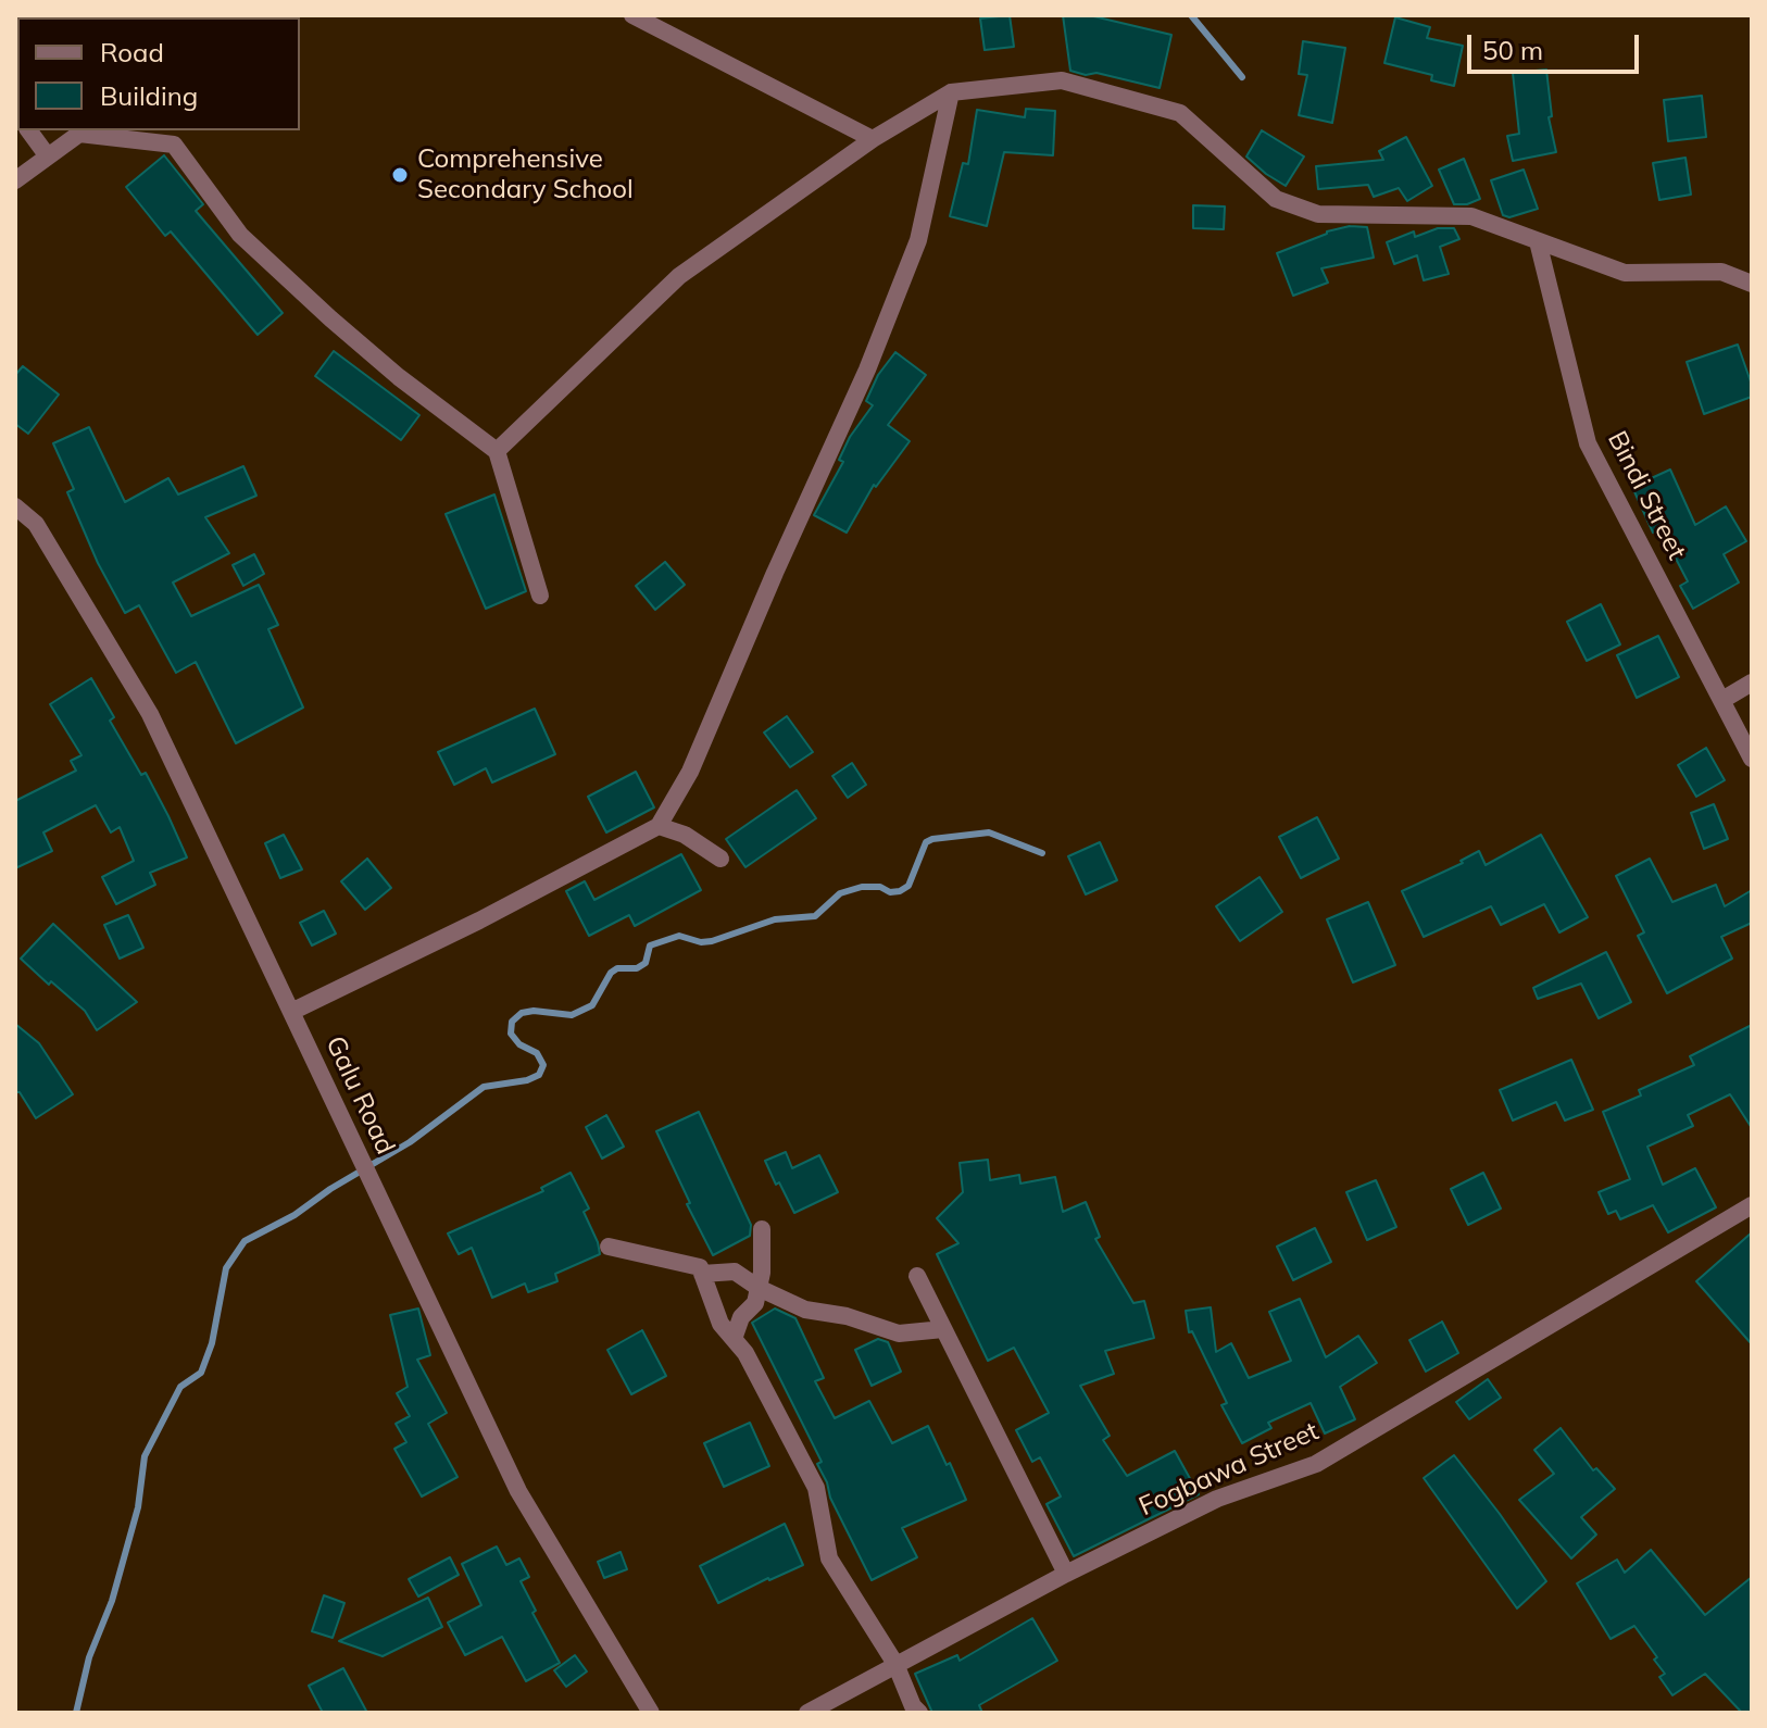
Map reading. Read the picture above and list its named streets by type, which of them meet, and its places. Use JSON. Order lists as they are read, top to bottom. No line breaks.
{"streets":{"street":["Bindi Street","Galu Road","Fogbawa Street"]},"places":["Comprehensive Secondary School"],"legend":["Road","Building"],"scale_bar":"50 m"}
